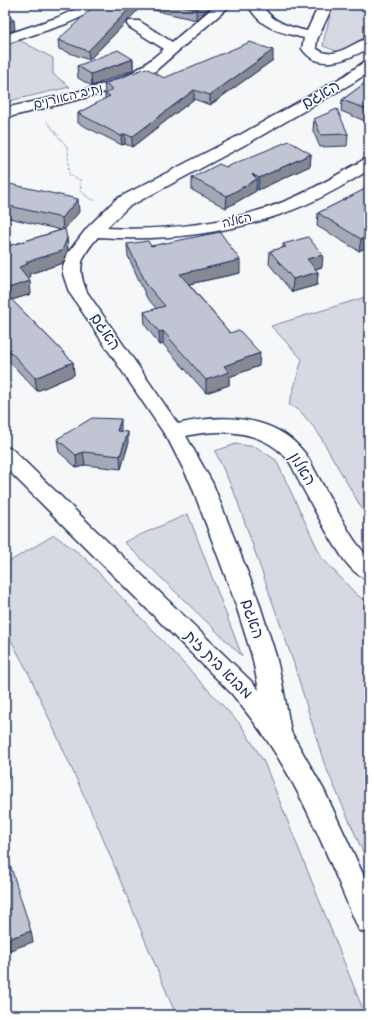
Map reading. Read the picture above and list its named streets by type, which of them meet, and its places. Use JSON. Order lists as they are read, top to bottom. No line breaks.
{"streets":{"street":["האגם","נתיב האורנים","האלה","האלון","מבוא בית זית"]},"crossings":[["האגם","האלה"],["האגם","האלון"],["האגם","מבוא בית זית"]]}
